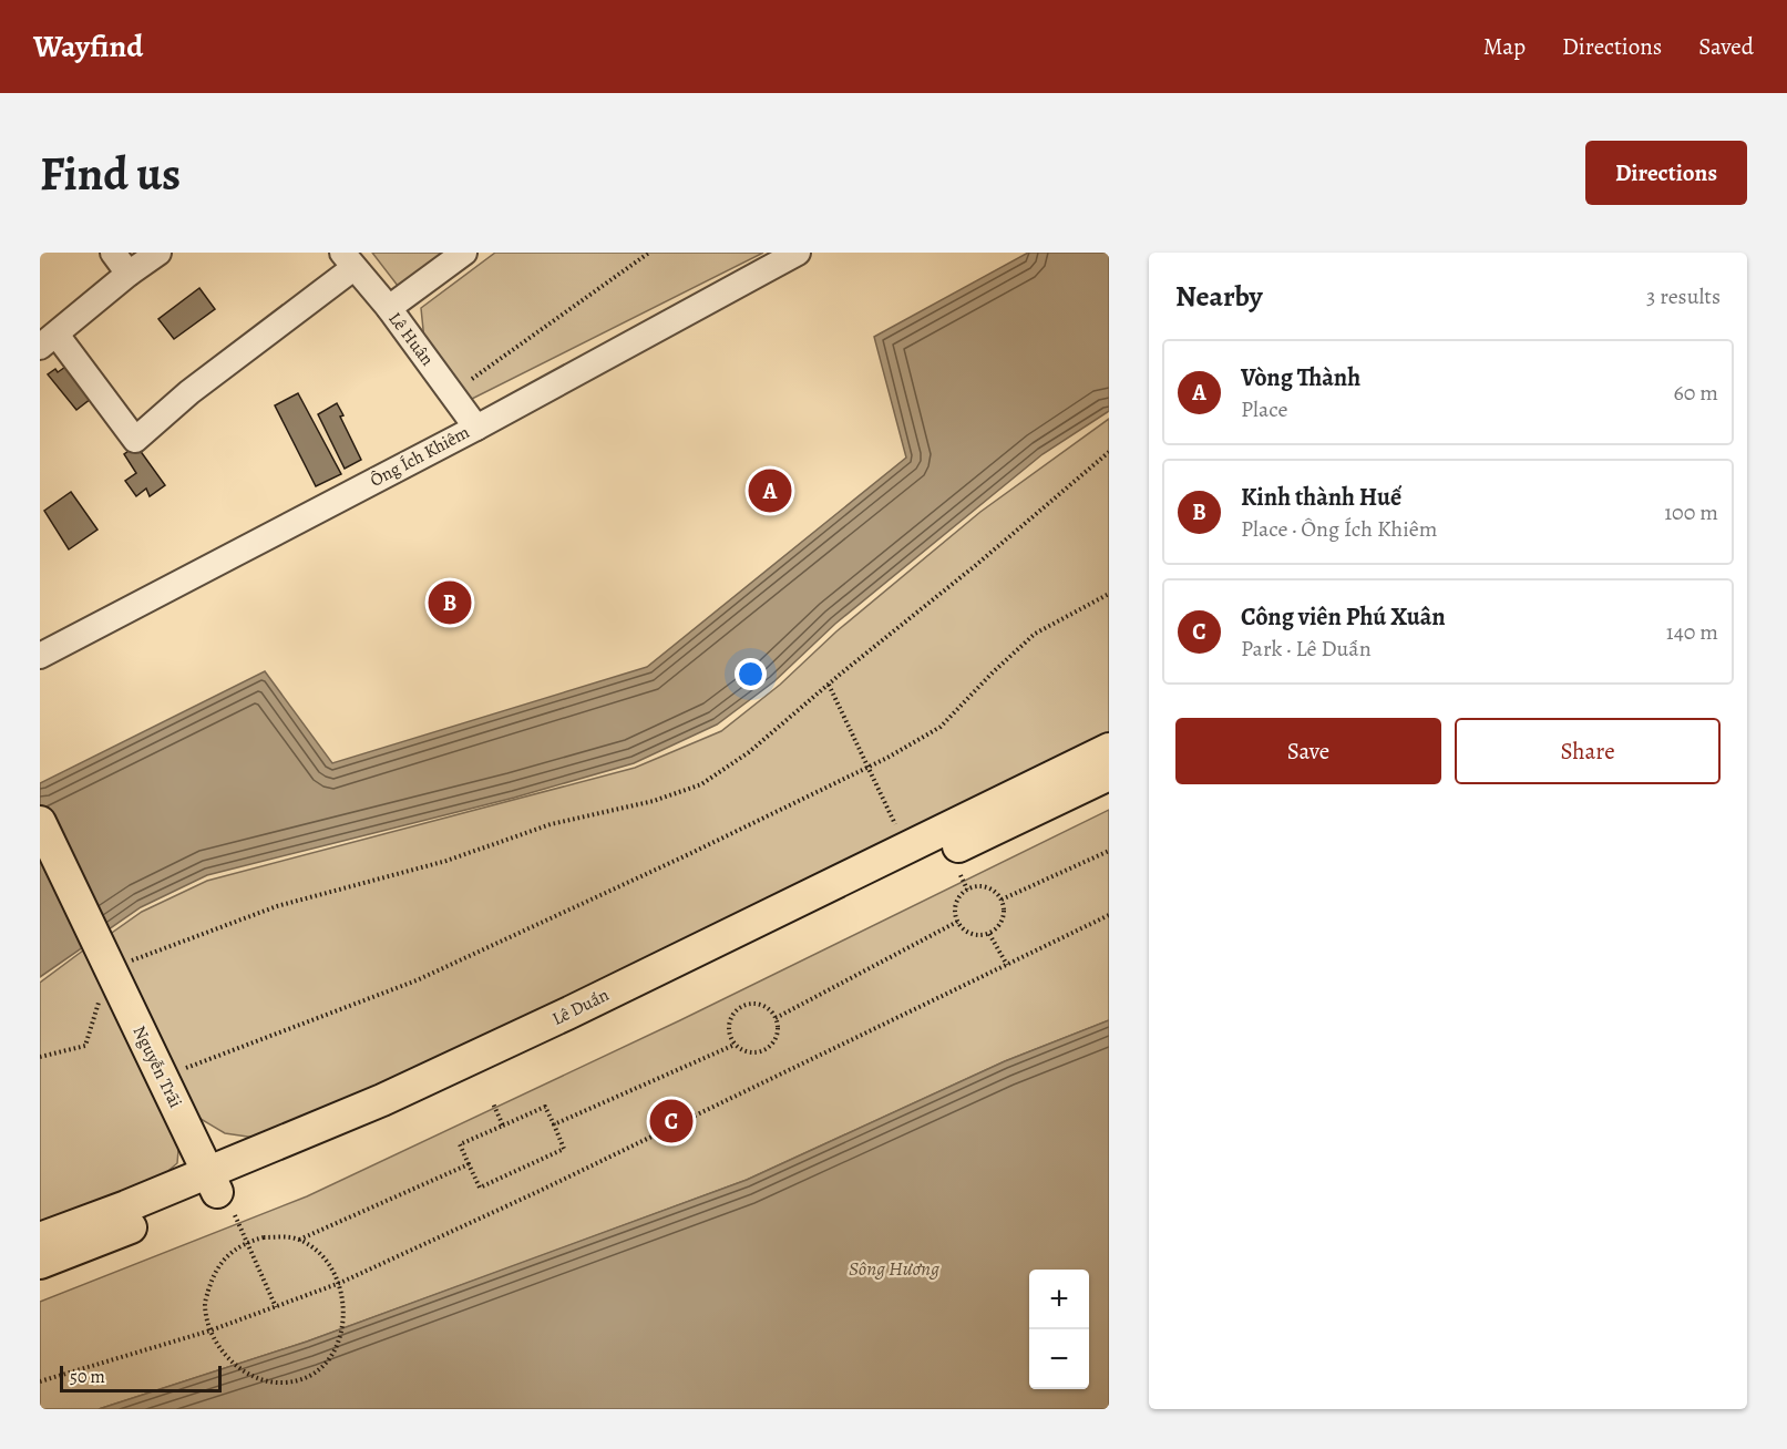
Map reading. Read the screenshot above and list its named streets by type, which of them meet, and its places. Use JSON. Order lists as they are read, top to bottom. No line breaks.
{"streets":{"main road":["Lê Duẩn","Nguyễn Trãi"],"street":["Lê Huân","Ông Ích Khiêm"]},"crossings":[["Lê Huân","Ông Ích Khiêm"],["Lê Duẩn","Nguyễn Trãi"]],"water":["Sông Hương"],"scale_bar":"50 m","page":{"header":"Wayfind","nav":["Map","Directions","Saved"],"buttons":["Directions",["Save","Share"]],"title":"Find us","heading":["Nearby","3 results"],"list":[{"mark":"A","name":"Vòng Thành","note":"Place","value":"60 m"},{"mark":"B","name":"Kinh thành Huế","note":"Place · Ông Ích Khiêm","value":"100 m"},{"mark":"C","name":"Công viên Phú Xuân","note":"Park · Lê Duẩn","value":"140 m"}],"pins":["A","B","C"],"map_buttons":["+","−"],"scale":"50 m"}}
